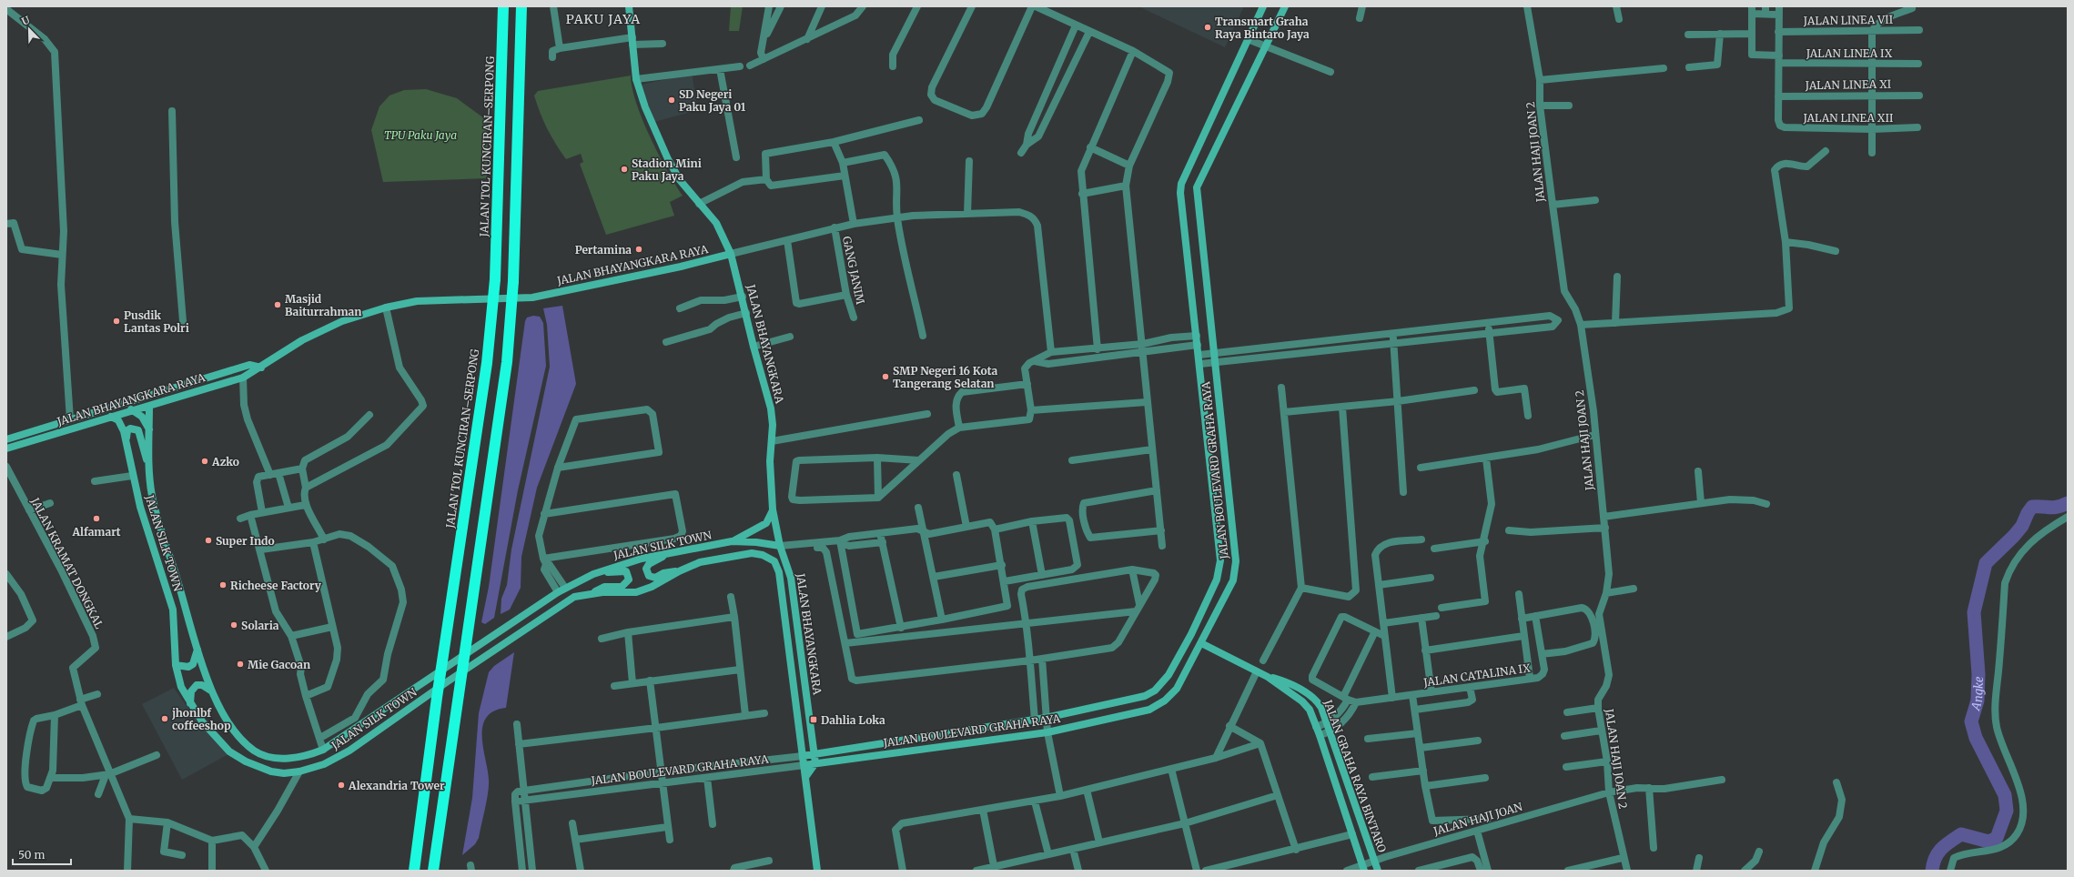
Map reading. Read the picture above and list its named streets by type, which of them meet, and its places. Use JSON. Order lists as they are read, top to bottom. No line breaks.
{"streets":{"highway":["JALAN TOL KUNCIRAN–SERPONG"],"main road":["JALAN BHAYANGKARA RAYA","JALAN BHAYANGKARA","JALAN BOULEVARD GRAHA RAYA","JALAN SILK TOWN","JALAN GRAHA RAYA BINTARO"],"street":["JALAN LINEA VII","JALAN LINEA IX","JALAN LINEA XI","JALAN LINEA XII","JALAN HAJI JOAN 2","GANG JANIM","JALAN KRAMAT DONGKAL","JALAN CATALINA IX","JALAN HAJI JOAN"]},"crossings":[["JALAN LINEA XI","JALAN LINEA XII"],["JALAN HAJI JOAN 2","JALAN HAJI JOAN"],["JALAN BHAYANGKARA RAYA","GANG JANIM"],["JALAN BHAYANGKARA RAYA","JALAN BHAYANGKARA"],["JALAN BHAYANGKARA RAYA","JALAN SILK TOWN"],["JALAN BHAYANGKARA","JALAN BOULEVARD GRAHA RAYA"],["JALAN BHAYANGKARA","JALAN SILK TOWN"],["JALAN BOULEVARD GRAHA RAYA","JALAN GRAHA RAYA BINTARO"],["JALAN GRAHA RAYA BINTARO","JALAN HAJI JOAN"]],"districts":["PAKU JAYA"],"water":["Angke"],"parks":["TPU Paku Jaya"],"places":{"other":["Transmart Graha Raya Bintaro Jaya","SD Negeri Paku Jaya 01","Stadion Mini Paku Jaya","Pertamina","Masjid Baiturrahman","Pusdik Lantas Polri","SMP Negeri 16 Kota Tangerang Selatan","Azko","Alfamart","Super Indo","Richeese Factory","Solaria","Mie Gacoan","jhonlbf coffeeshop","Alexandria Tower"],"transit":["Dahlia Loka"]},"scale_bar":"50 m","north":"top left"}
